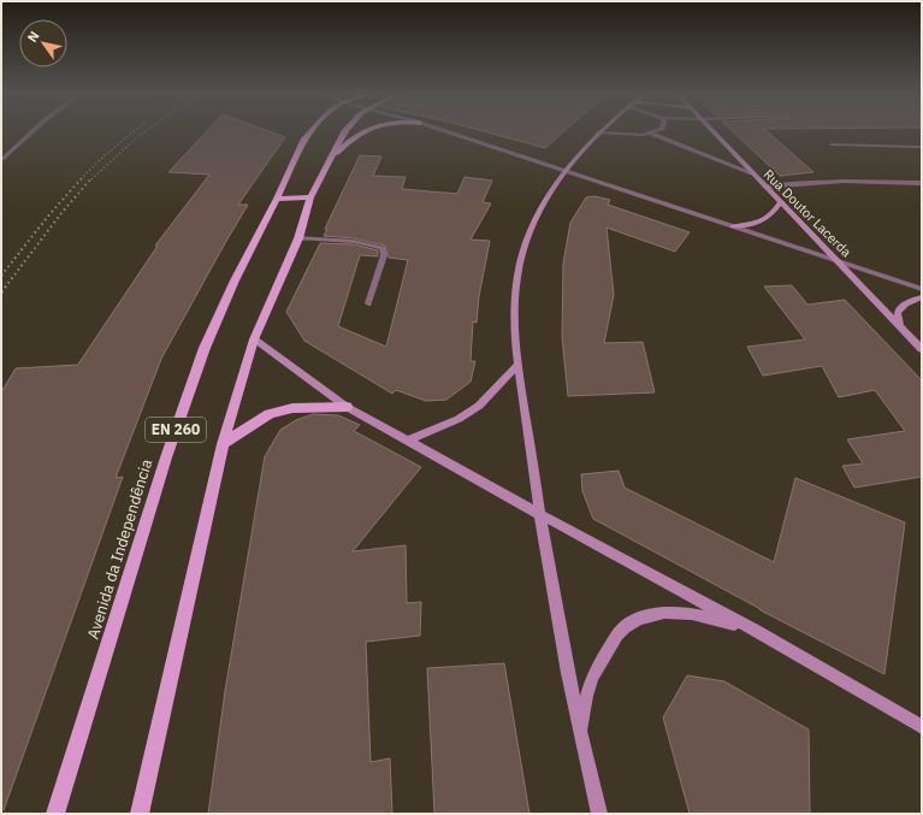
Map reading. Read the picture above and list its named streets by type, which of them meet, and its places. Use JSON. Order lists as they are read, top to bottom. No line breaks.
{"streets":{"main road":["Rua Doutor Lacerda","EN 260","Avenida da Independência"]},"north":"top left"}
